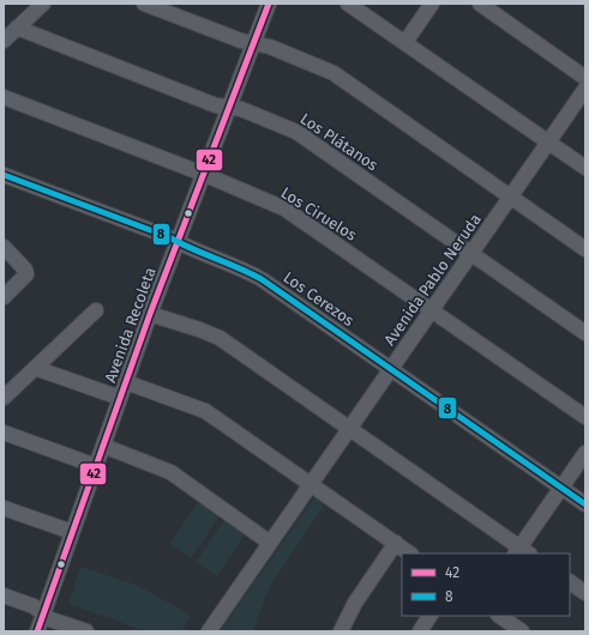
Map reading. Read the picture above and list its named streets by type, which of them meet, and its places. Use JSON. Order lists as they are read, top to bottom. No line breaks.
{"streets":{"street":["Los Plátanos","Los Ciruelos","Avenida Pablo Neruda","Los Cerezos","Avenida Recoleta"]},"crossings":[["Los Plátanos","Avenida Pablo Neruda"],["Los Plátanos","Avenida Recoleta"],["Los Ciruelos","Avenida Pablo Neruda"],["Los Ciruelos","Avenida Recoleta"],["Avenida Pablo Neruda","Los Cerezos"],["Los Cerezos","Avenida Recoleta"]],"lines":["transit line 42","transit line 8"],"legend":["42","8"]}
